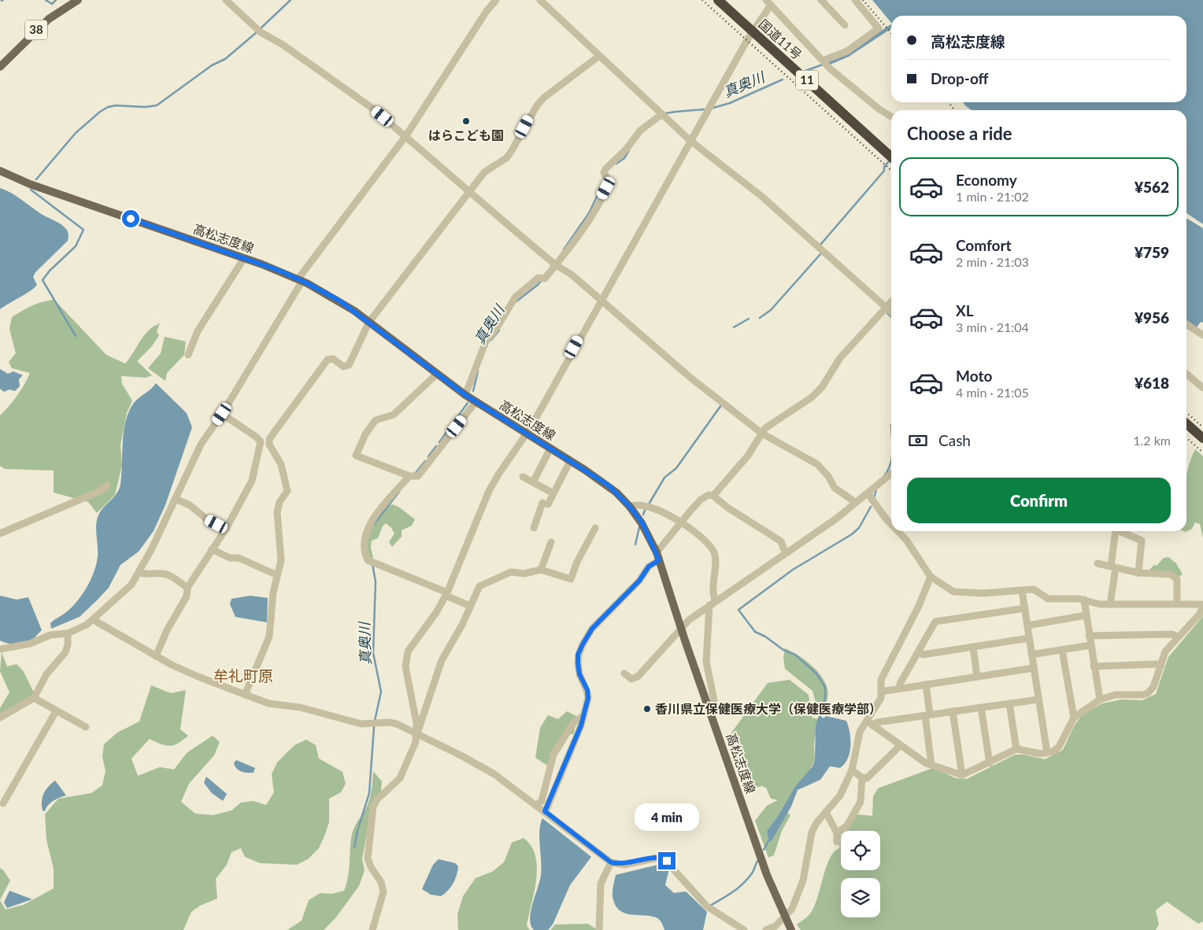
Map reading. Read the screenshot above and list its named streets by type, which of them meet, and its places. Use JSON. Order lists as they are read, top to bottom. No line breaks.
{"streets":{"highway":["国道11号","11"],"main road":["38","高松志度線"]},"districts":["牟礼町原"],"water":["真奥川"],"places":["はらこども園","香川県立保健医療大学（保健医療学部）"],"page":{"banner":["高松志度線","Drop-off"],"heading":"Choose a ride","list":[{"name":"Economy","note":"1 min · 21:02","value":"¥562"},{"name":"Comfort","note":"2 min · 21:03","value":"¥759"},{"name":"XL","note":"3 min · 21:04","value":"¥956"},{"name":"Moto","note":"4 min · 21:05","value":"¥618"}],"pay":["Cash","1.2 km"],"buttons":"Confirm","bubble":"4 min"}}
